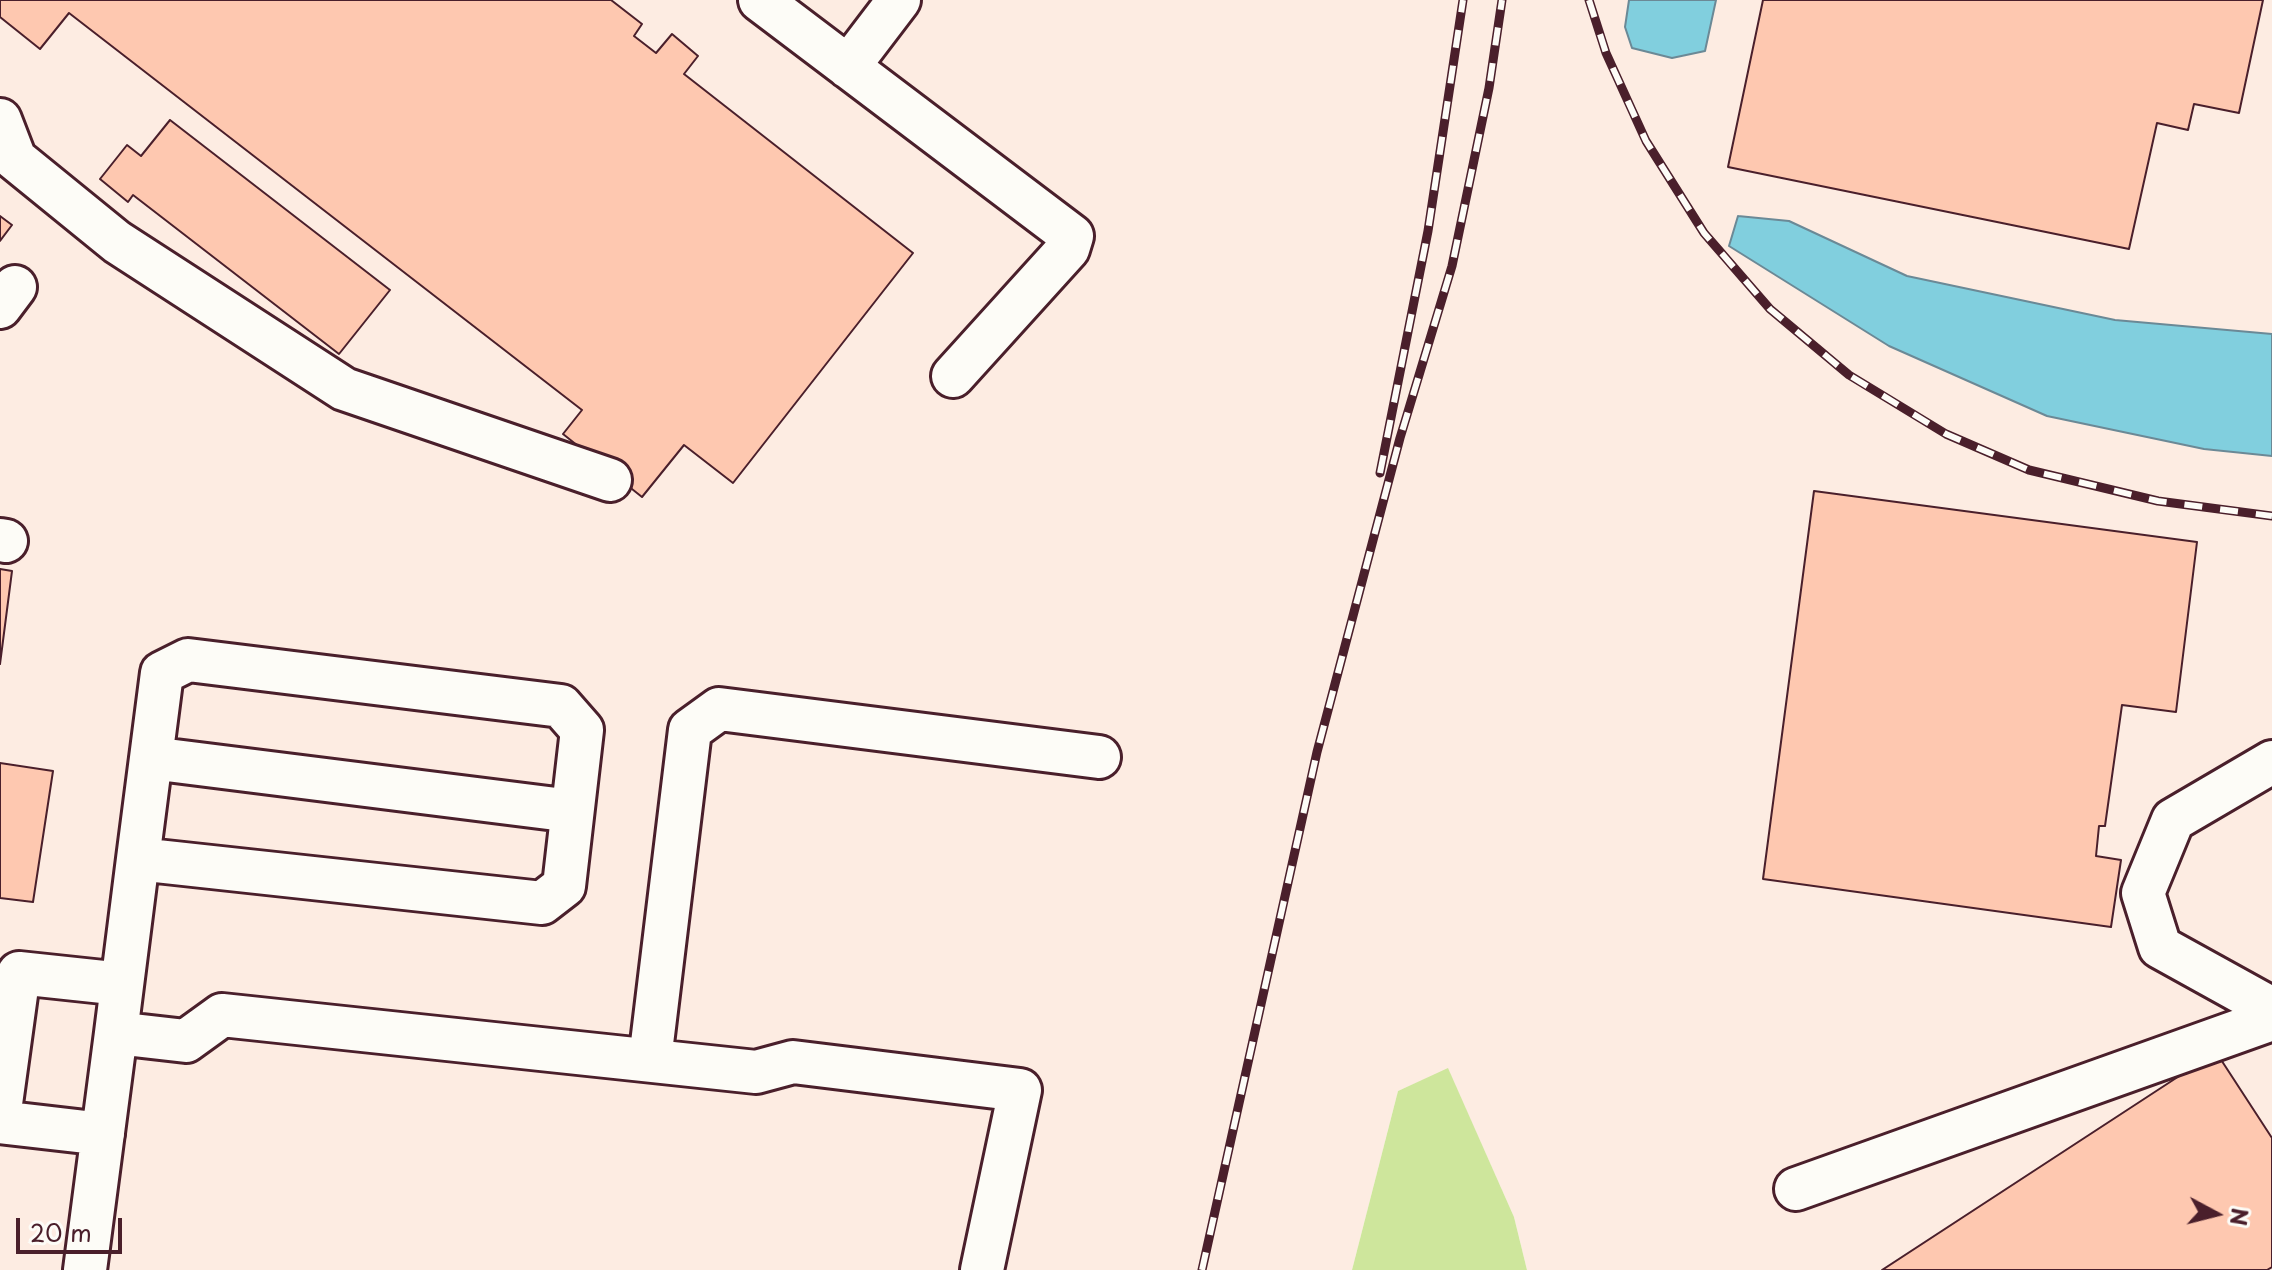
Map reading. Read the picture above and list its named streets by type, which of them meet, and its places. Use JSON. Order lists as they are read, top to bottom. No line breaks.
{"scale_bar":"20 m","north":"right"}
